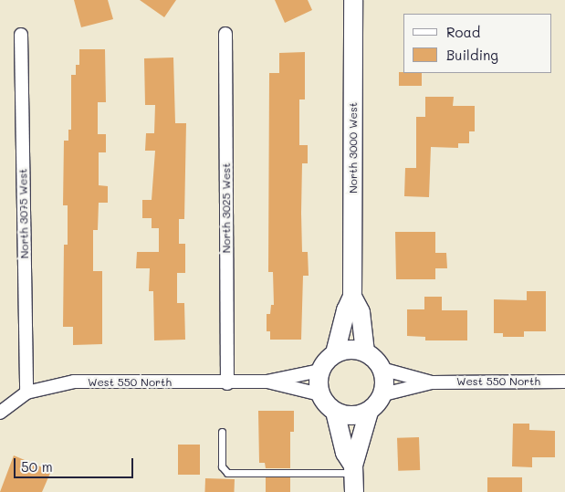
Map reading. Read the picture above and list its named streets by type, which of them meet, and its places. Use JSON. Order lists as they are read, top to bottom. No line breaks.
{"streets":{"main road":["North 3000 West"],"street":["North 3025 West","North 3075 West","West 550 North"]},"crossings":[["North 3000 West","West 550 North"],["North 3025 West","West 550 North"],["North 3075 West","West 550 North"]],"legend":["Road","Building"],"scale_bar":"50 m"}
